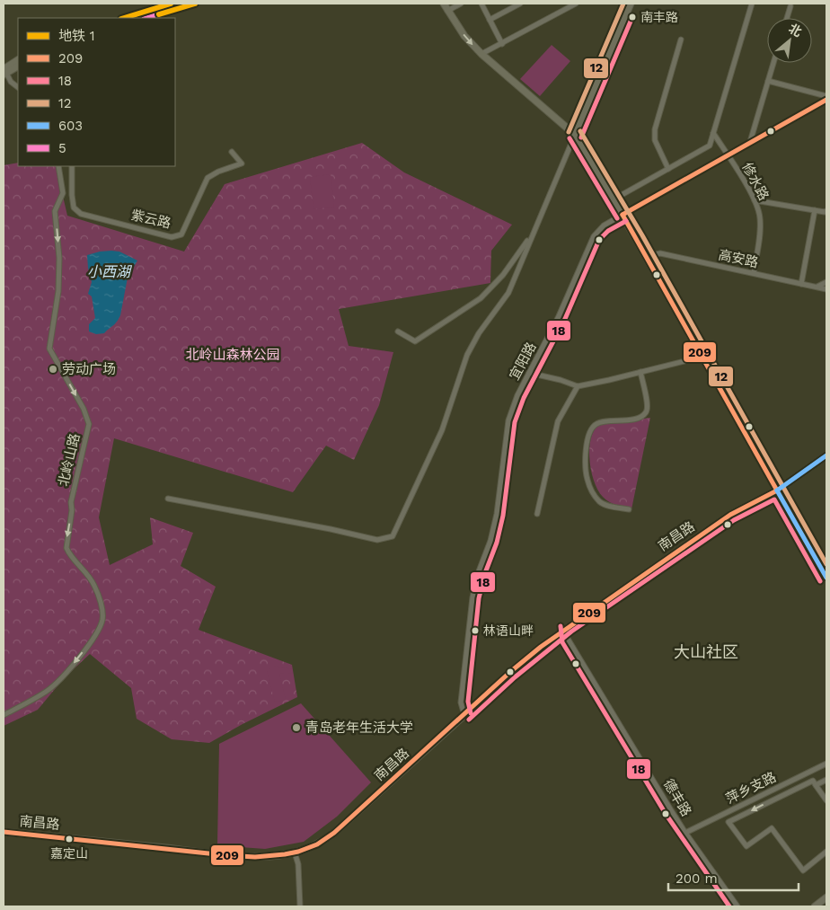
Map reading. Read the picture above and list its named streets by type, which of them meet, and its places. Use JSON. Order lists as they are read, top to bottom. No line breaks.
{"streets":{"main road":["南昌路"],"street":["修水路","紫云路","高安路","宜阳路","北岭山路","萍乡支路","德丰路"]},"crossings":[["修水路","高安路"],["修水路","宜阳路"],["宜阳路","南昌路"],["南昌路","德丰路"],["萍乡支路","德丰路"]],"one_way":["北岭山路"],"districts":["大山社区"],"water":["小西湖"],"parks":["北岭山森林公园"],"places":["南丰路","劳动广场","林语山畔","青岛老年生活大学","嘉定山"],"lines":["metro line 1","transit line 12","transit line 5","transit line 18","transit line 209","transit line 603"],"legend":["地铁 1","209","18","12","603","5"],"scale_bar":"200 m","north":"top right"}
